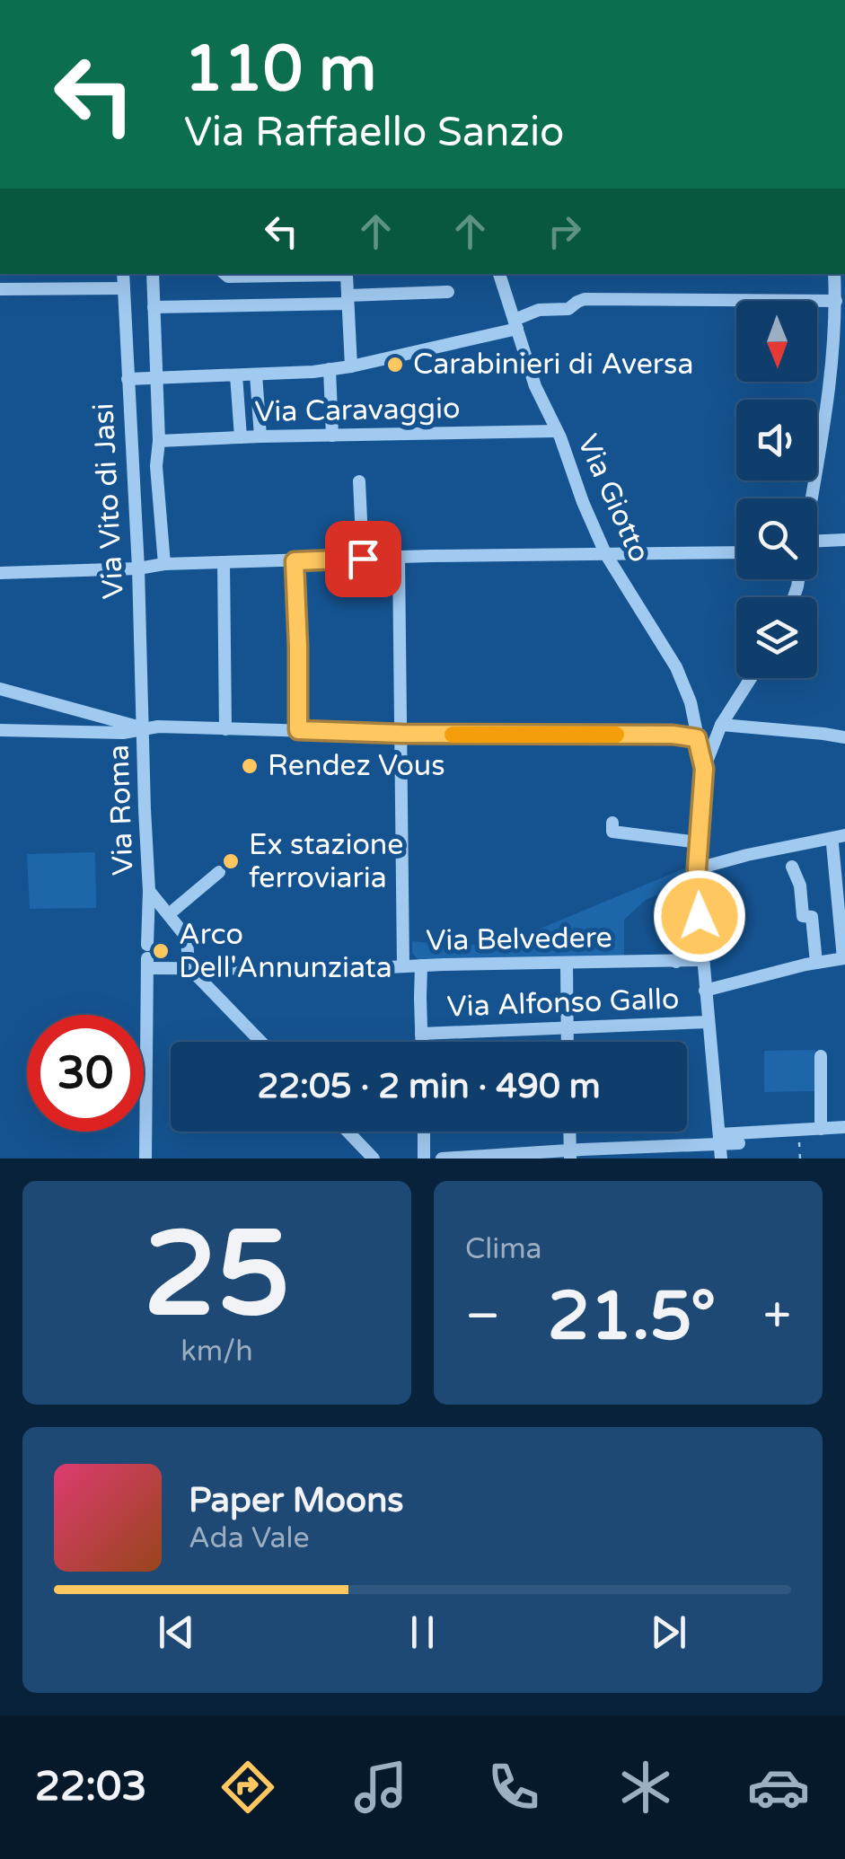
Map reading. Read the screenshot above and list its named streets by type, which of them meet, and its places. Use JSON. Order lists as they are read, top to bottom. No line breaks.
{"streets":{"street":["Via Caravaggio","Via Giotto","Via Vito di Jasi","Via Roma","Via Belvedere","Via Alfonso Gallo"]},"crossings":[["Via Caravaggio","Via Giotto"],["Via Vito di Jasi","Via Roma"],["Via Roma","Via Belvedere"]],"places":["Carabinieri di Aversa","Rendez Vous","Ex stazione ferroviaria","Arco Dell'Annunziata"],"north":"bottom","page":{"turn":["110 m","Via Raffaello Sanzio"],"limit":"30","trip":"22:05 · 2 min · 490 m","tile":[["25","km/h"],"Clima"],"heat":["−","21.5°","+"],"song":["Paper Moons","Ada Vale"],"tabs":"22:03"}}
